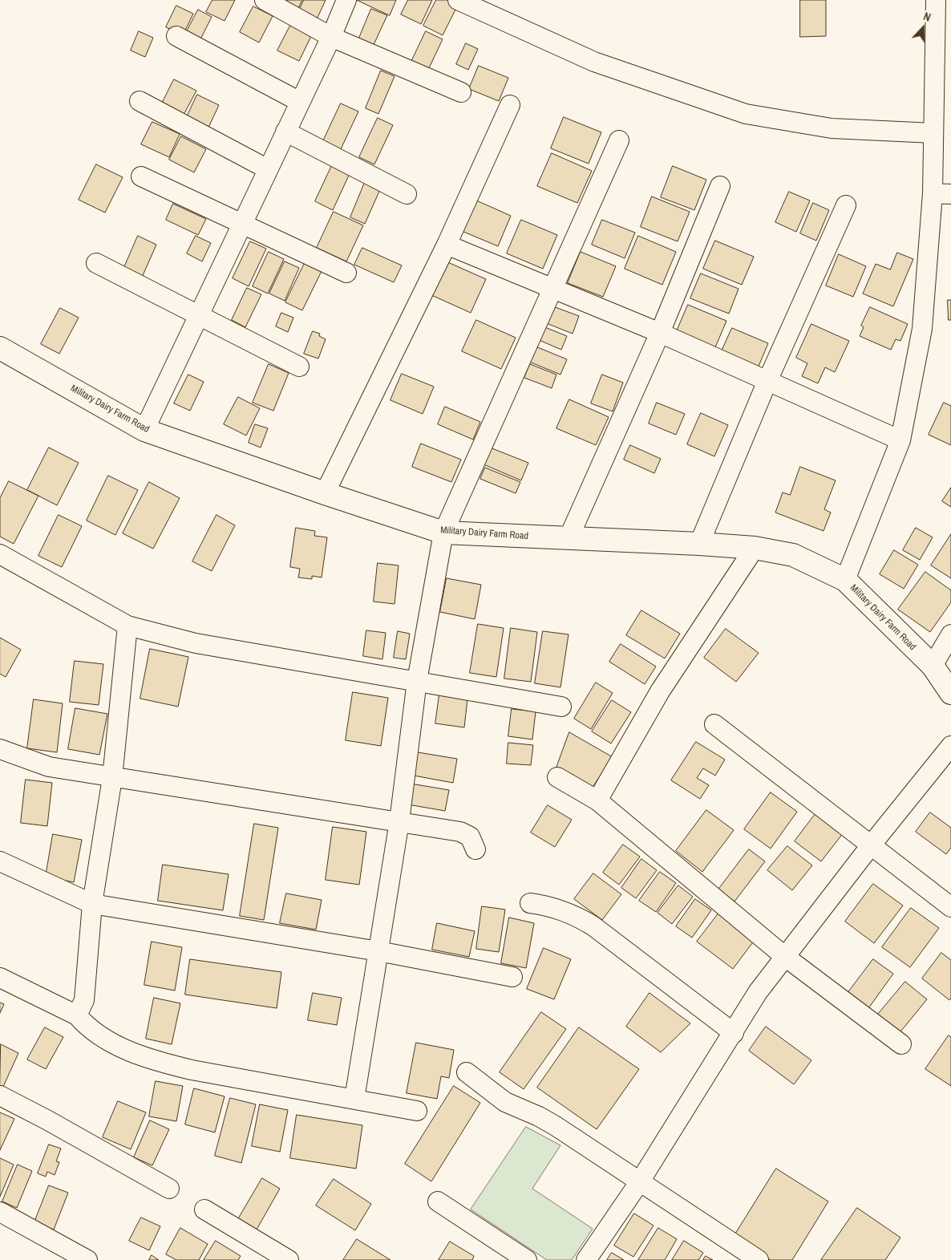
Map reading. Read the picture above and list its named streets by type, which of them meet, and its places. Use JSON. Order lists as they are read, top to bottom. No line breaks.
{"streets":{"main road":["Military Dairy Farm Road"]},"north":"top"}
